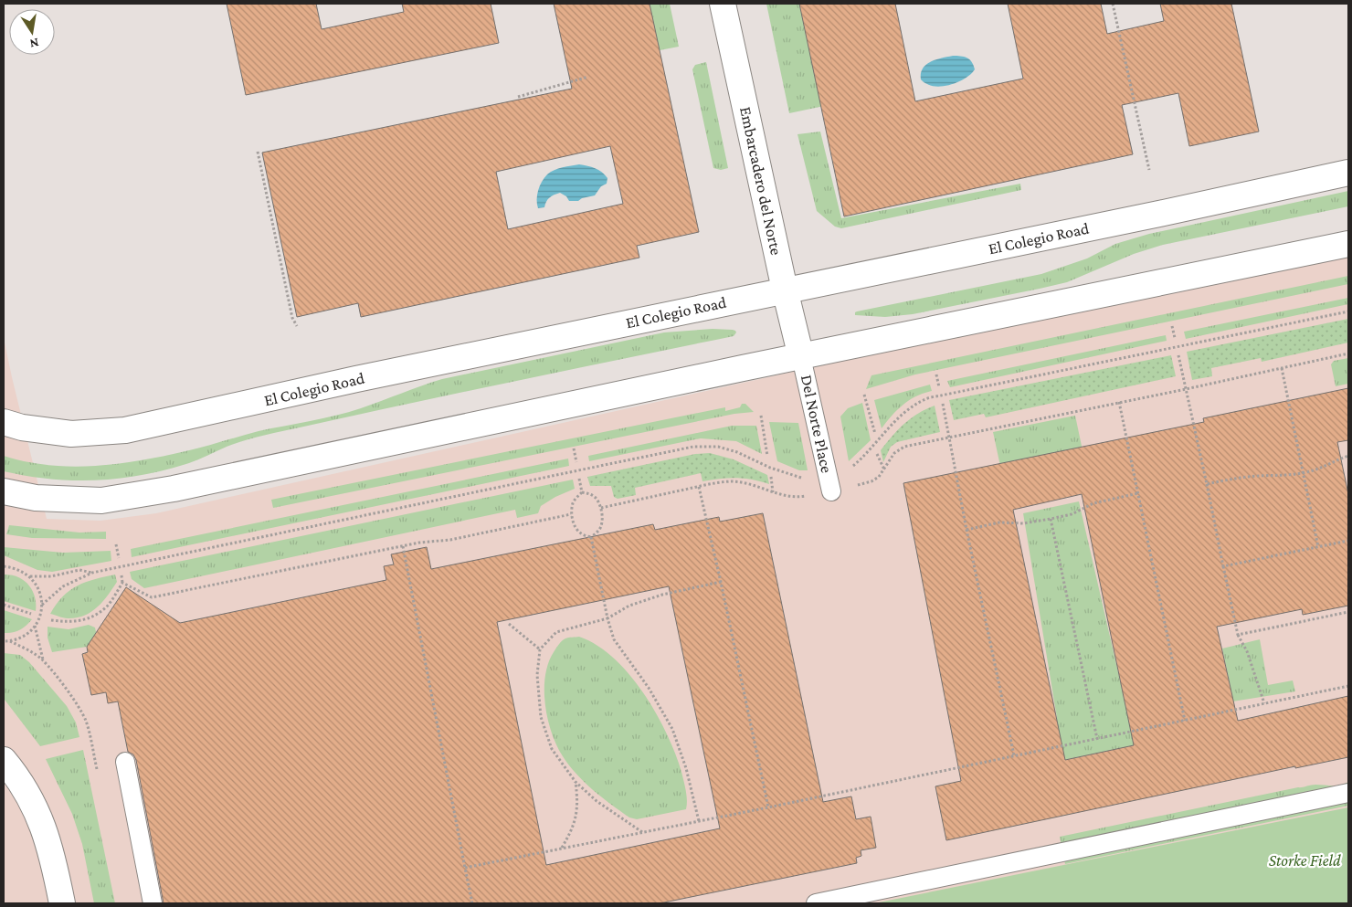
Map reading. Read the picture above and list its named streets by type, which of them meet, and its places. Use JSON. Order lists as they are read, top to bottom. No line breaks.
{"streets":{"main road":["Embarcadero del Norte","El Colegio Road"],"lane":["Del Norte Place"]},"crossings":[["Embarcadero del Norte","El Colegio Road"],["Embarcadero del Norte","Del Norte Place"]],"parks":["Storke Field"],"north":"bottom"}
